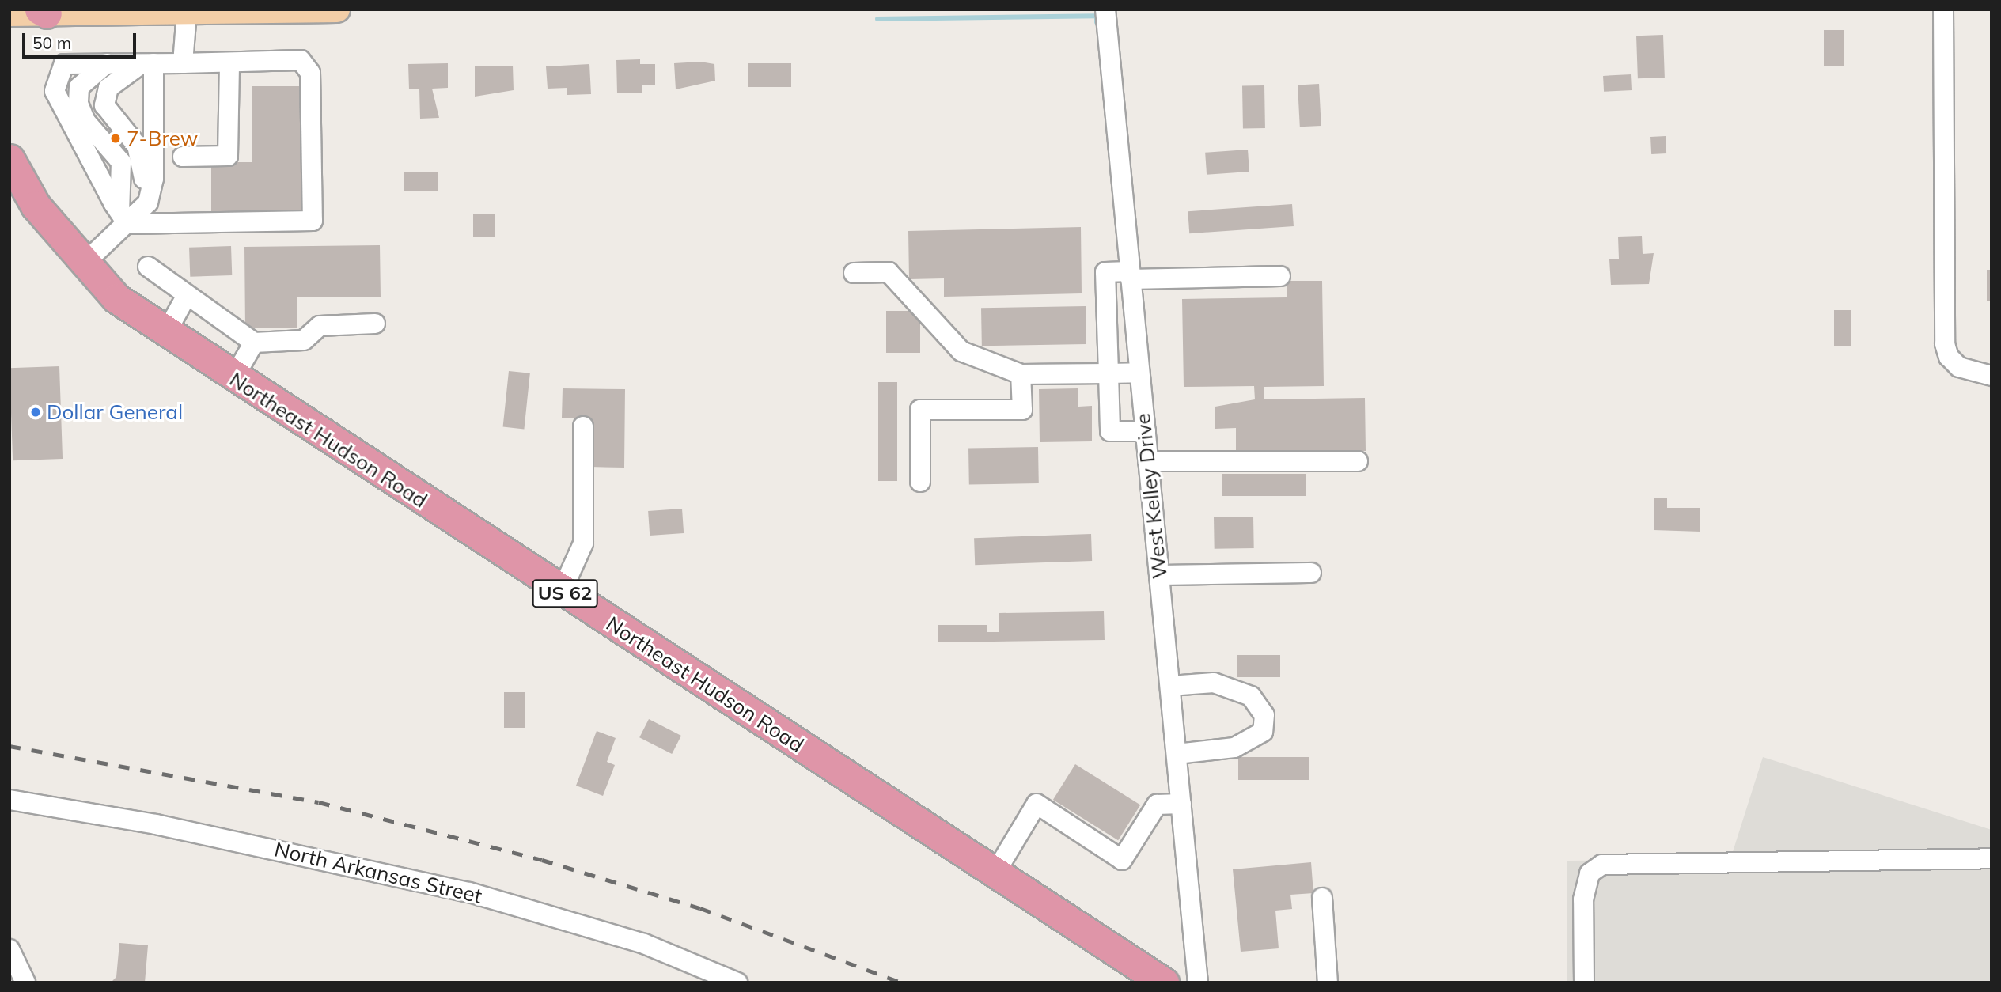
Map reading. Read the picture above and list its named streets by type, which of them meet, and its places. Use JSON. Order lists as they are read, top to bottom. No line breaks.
{"streets":{"highway":["Northeast Hudson Road","US 62"],"street":["West Kelley Drive","North Arkansas Street"]},"places":["7-Brew","Dollar General"],"scale_bar":"50 m"}
